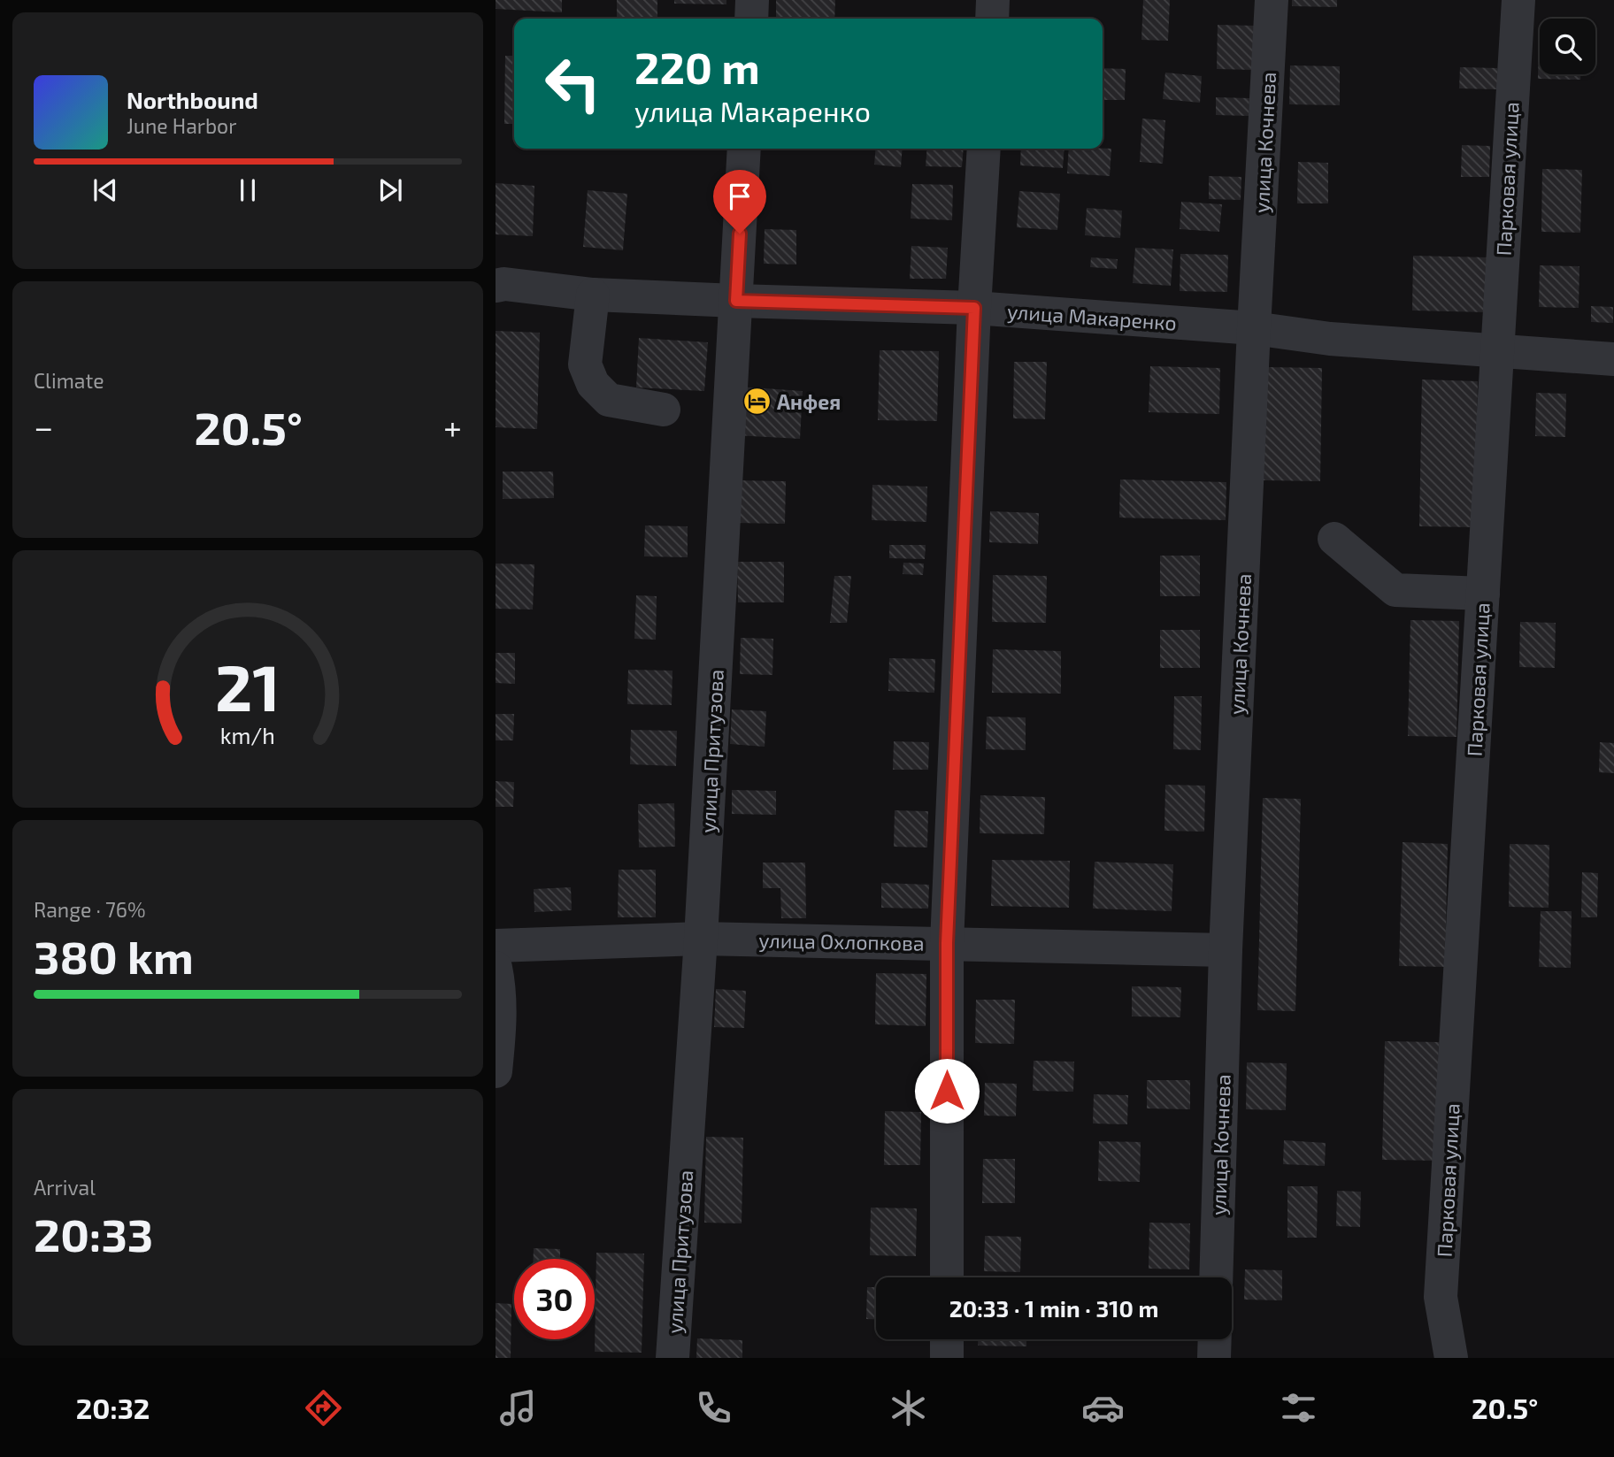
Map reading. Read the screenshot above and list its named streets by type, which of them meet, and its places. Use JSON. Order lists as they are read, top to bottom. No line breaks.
{"streets":{"street":["улица Кочнева","Парковая улица","улица Макаренко","улица Притузова","улица Охлопкова"]},"crossings":[["улица Кочнева","улица Макаренко"],["улица Кочнева","улица Охлопкова"],["Парковая улица","улица Макаренко"],["улица Макаренко","улица Притузова"],["улица Притузова","улица Охлопкова"]],"places":{"hotel":["Анфея"]},"page":{"turn":["220 m","улица Макаренко"],"song":["Northbound","June Harbor"],"tile":["Climate",["Range · 76%","380 km"],["Arrival","20:33"]],"heat":["−","20.5°","+"],"limit":"30","trip":"20:33 · 1 min · 310 m","tabs":["20:32","20.5°"],"gauge":["21","km/h"]}}
